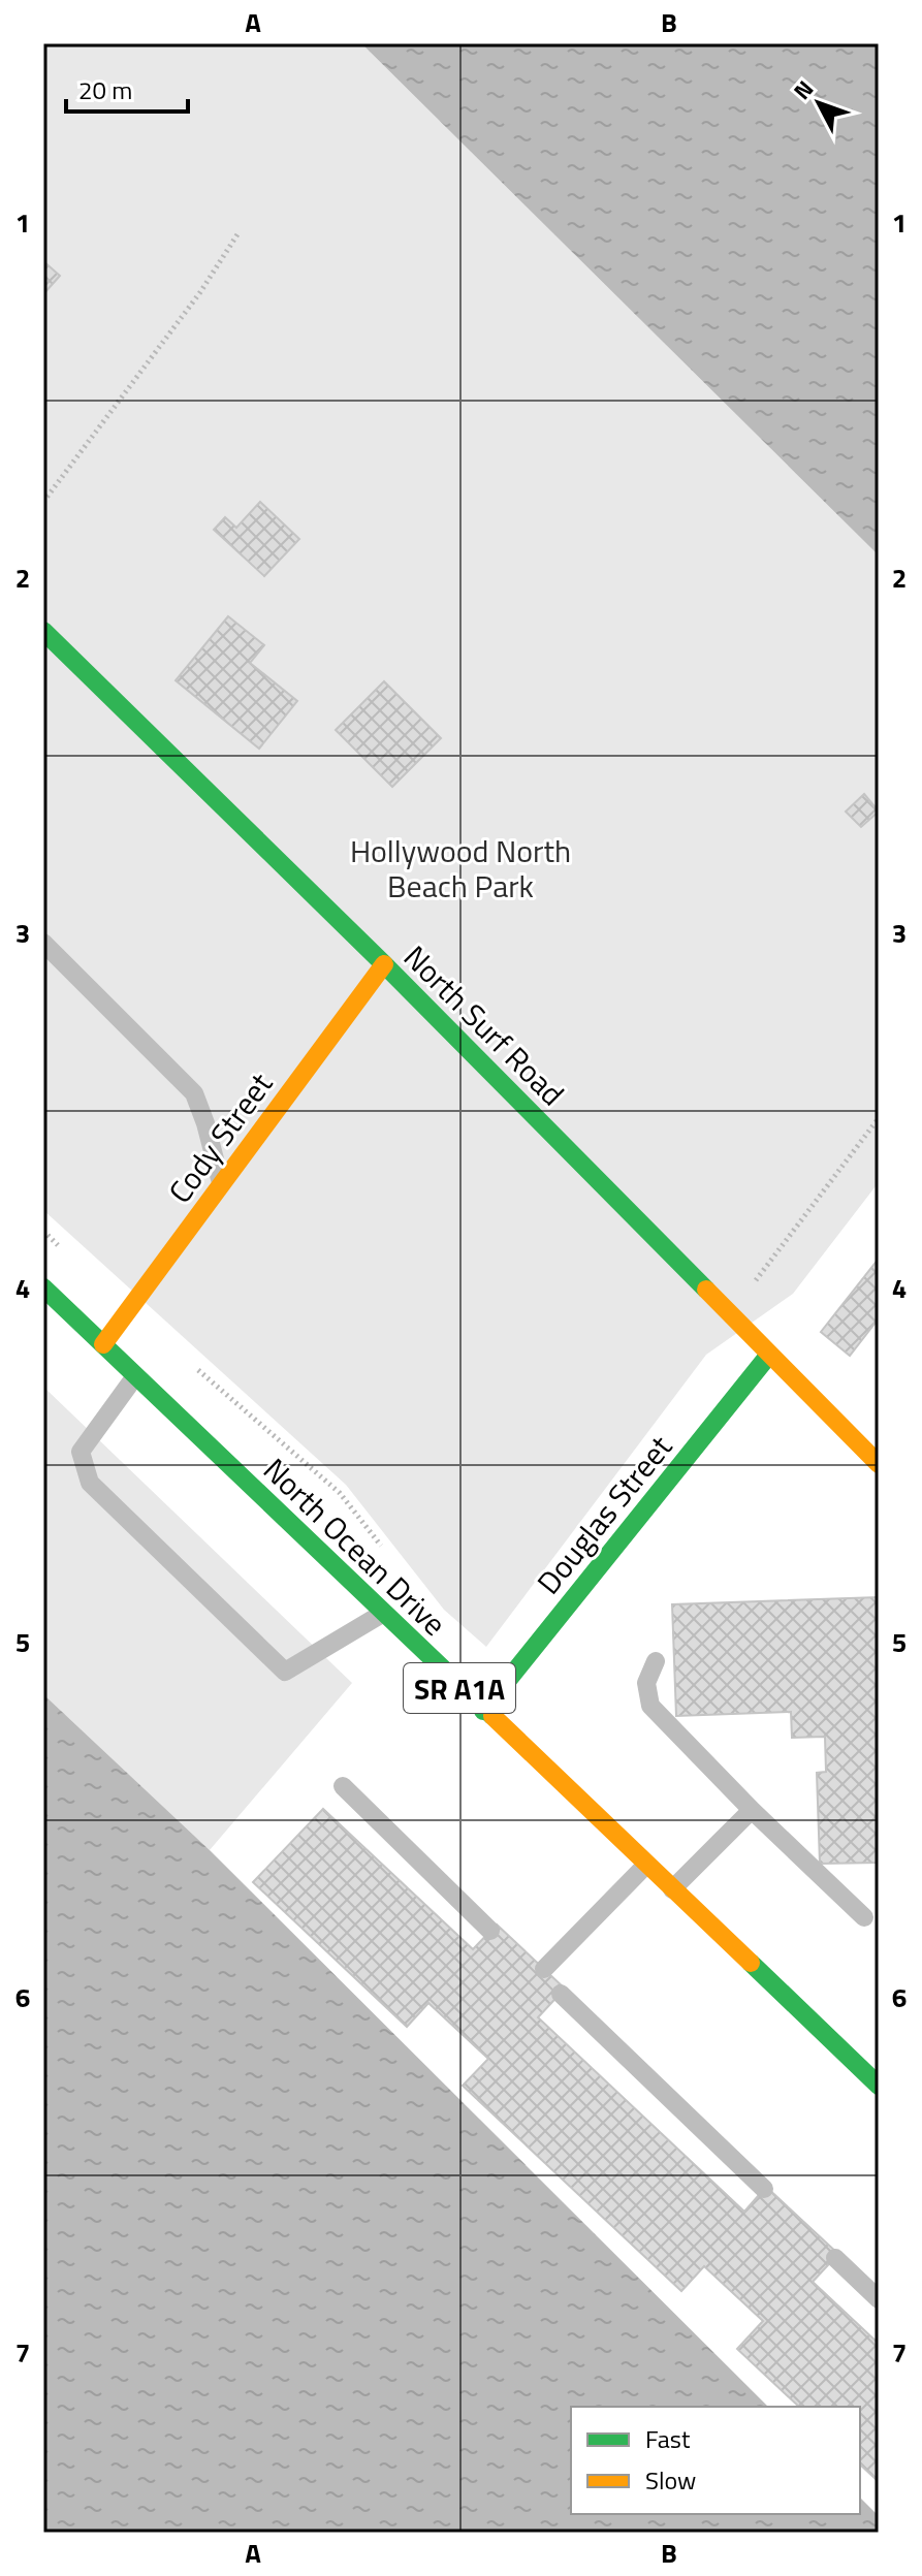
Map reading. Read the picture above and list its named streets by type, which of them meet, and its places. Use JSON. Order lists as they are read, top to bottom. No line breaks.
{"streets":{"street":["North Surf Road","Cody Street","Douglas Street","North Ocean Drive","SR A1A"]},"crossings":[["North Surf Road","Cody Street"],["North Surf Road","Douglas Street"],["Cody Street","North Ocean Drive"],["Douglas Street","North Ocean Drive"]],"parks":["Hollywood North Beach Park"],"legend":["Fast","Slow"],"scale_bar":"20 m","north":"top left","grid":{"columns":["A","B"],"rows":["1","2","3","4","5","6","7"]}}
